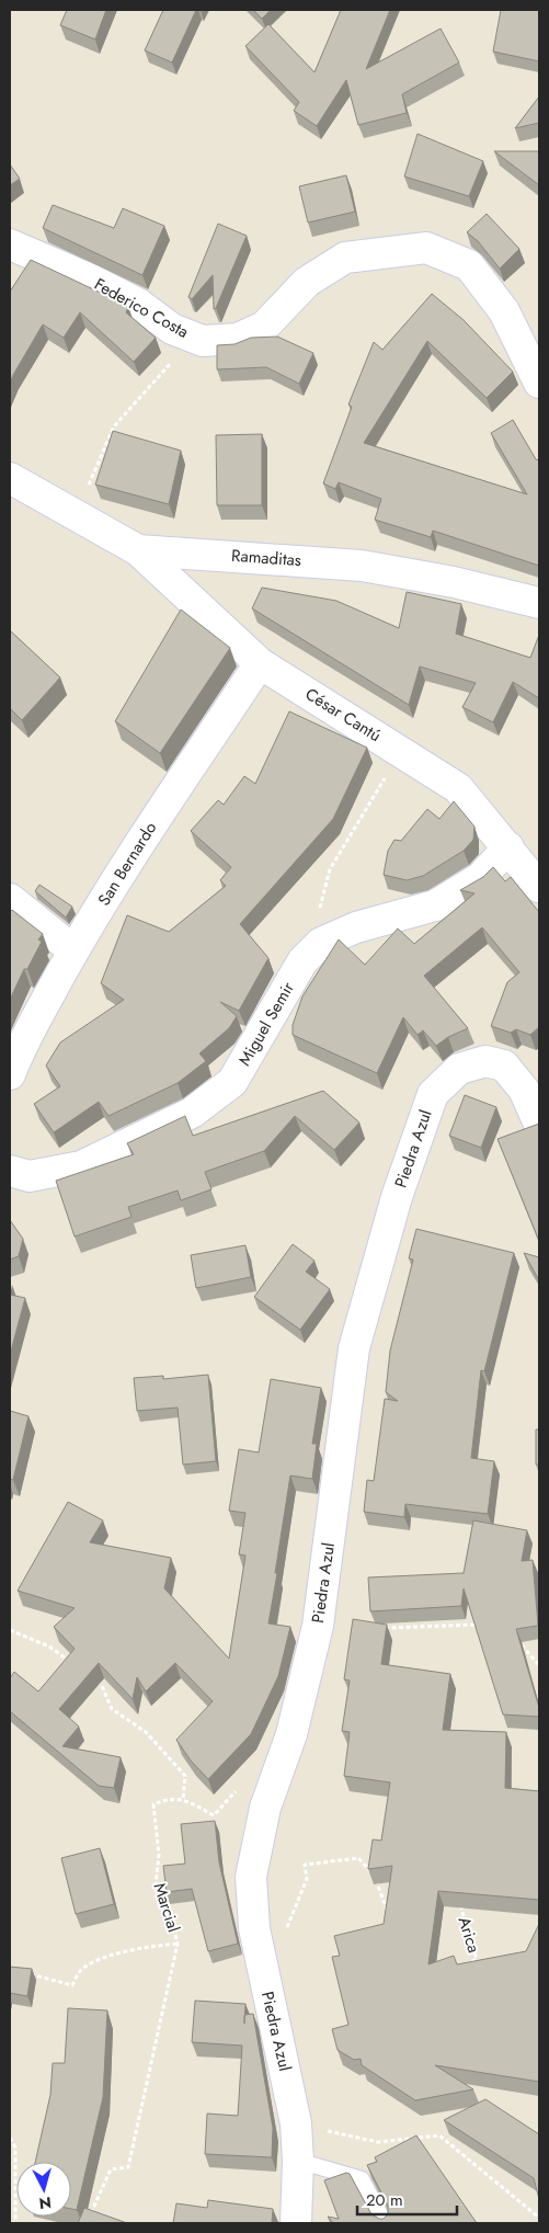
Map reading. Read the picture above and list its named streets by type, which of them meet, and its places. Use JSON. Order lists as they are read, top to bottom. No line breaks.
{"streets":{"street":["Federico Costa","Ramaditas","César Cantú","San Bernardo","Miguel Semir","Piedra Azul"],"path":["Marcial","Arica"]},"crossings":[["Ramaditas","César Cantú"],["César Cantú","San Bernardo"],["César Cantú","Miguel Semir"]],"scale_bar":"20 m","north":"bottom"}
